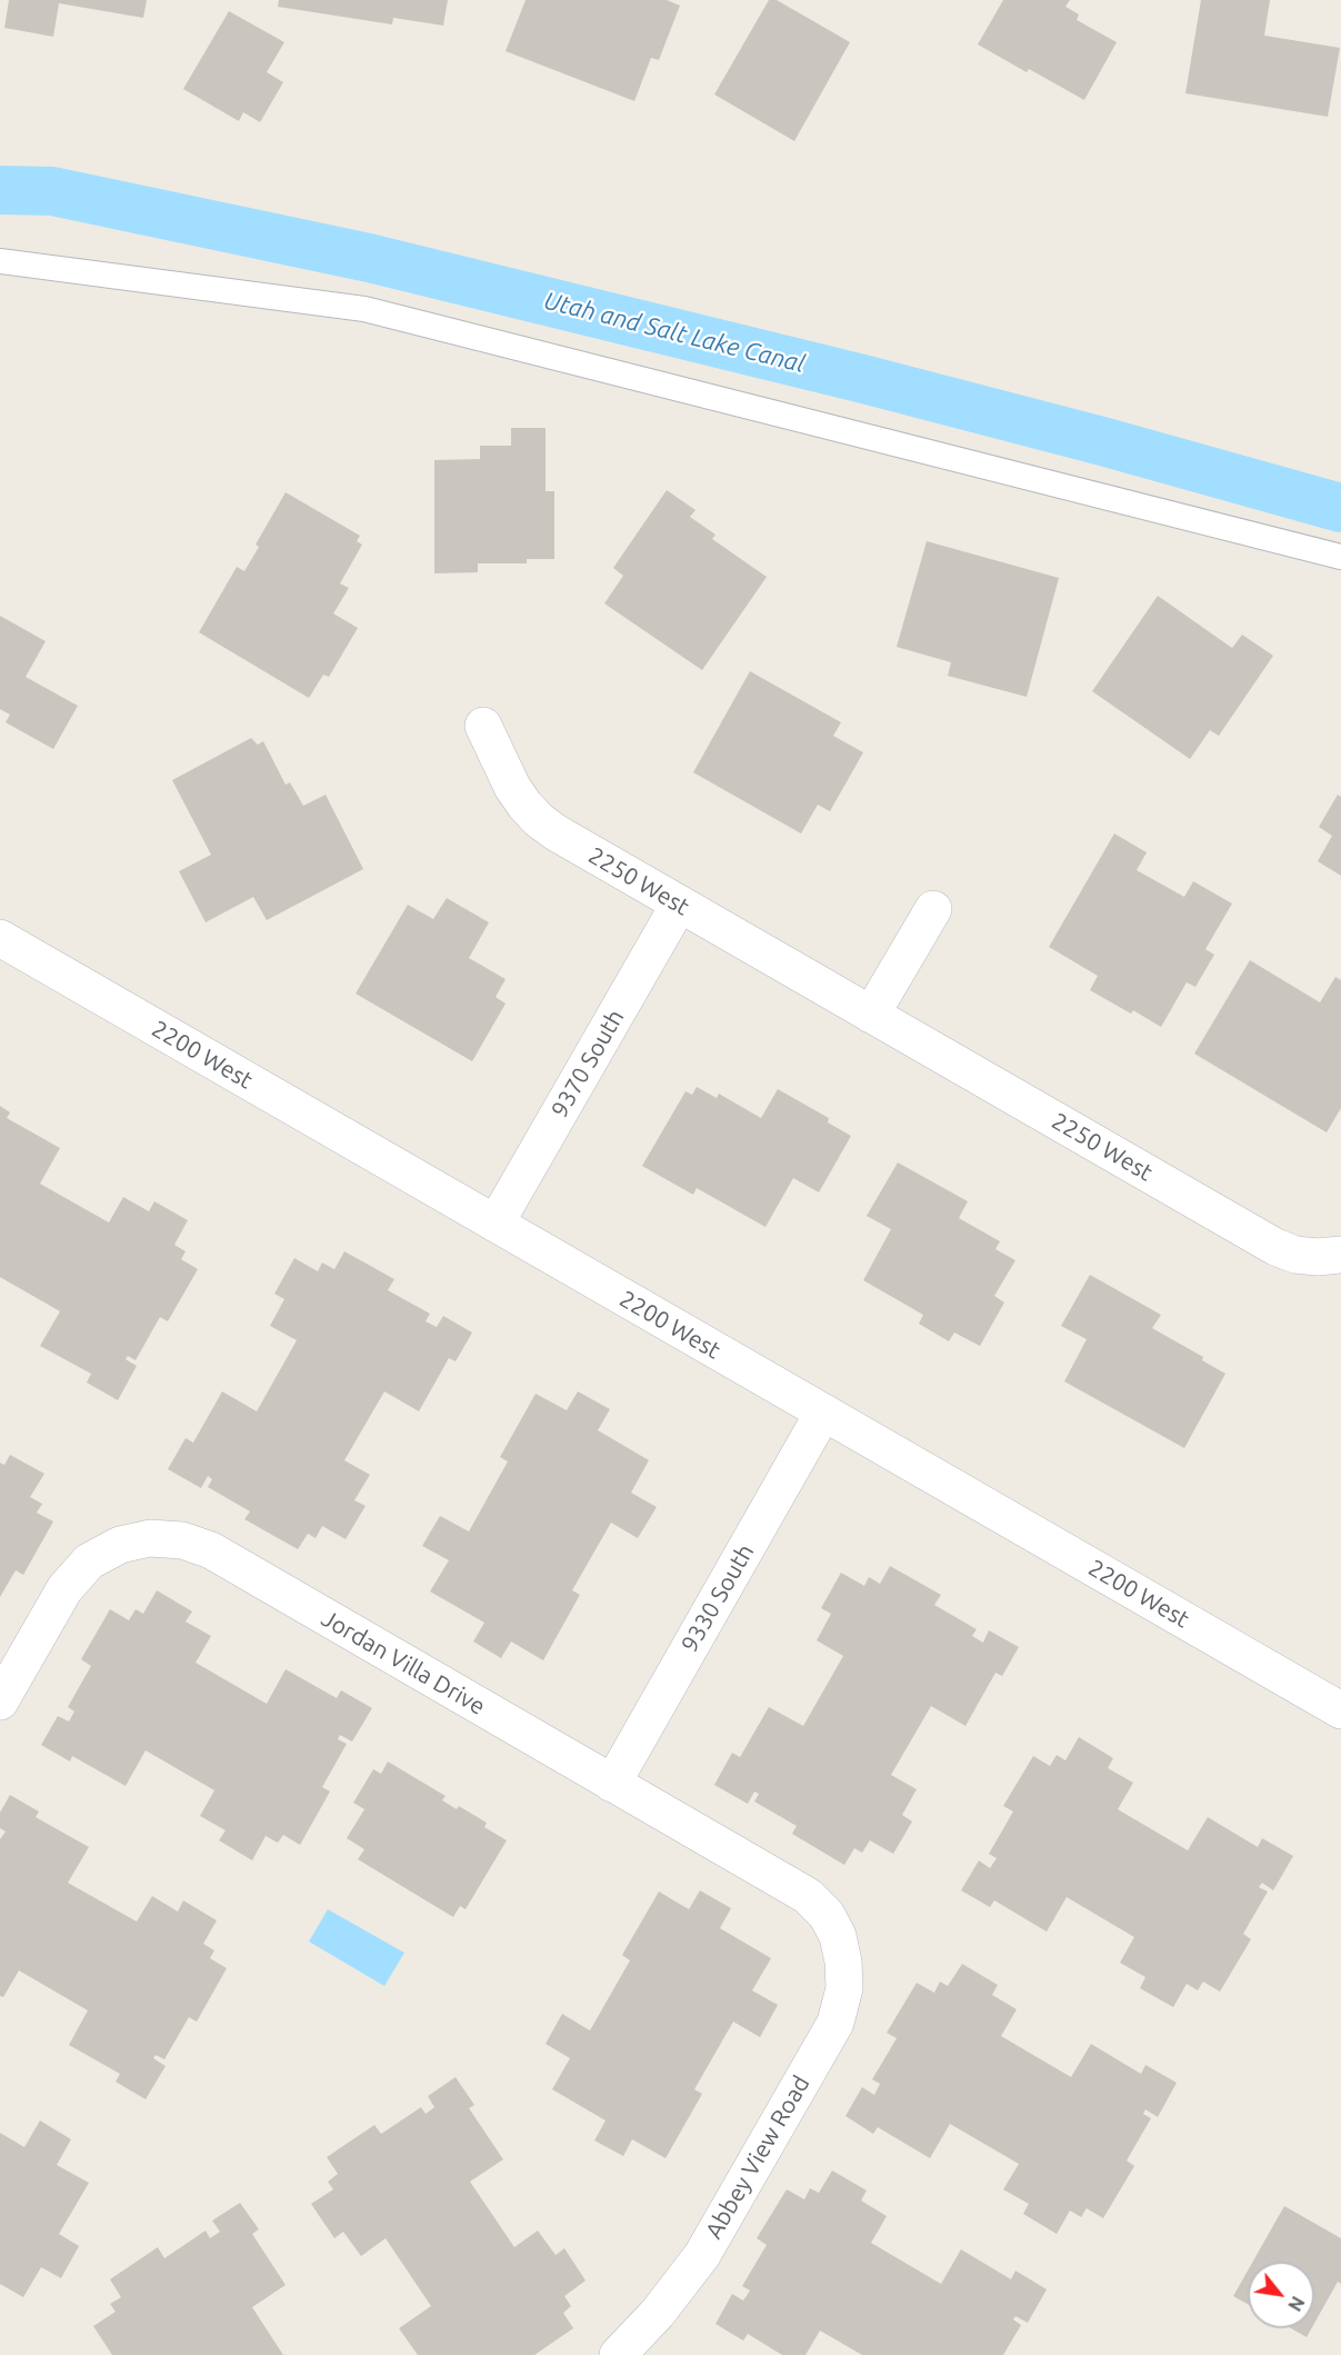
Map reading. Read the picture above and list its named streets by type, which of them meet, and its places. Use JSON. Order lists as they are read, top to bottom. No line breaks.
{"streets":{"street":["2250 West","2200 West","9370 South","9330 South","Jordan Villa Drive","Abbey View Road"]},"crossings":[["2250 West","9370 South"],["2200 West","9370 South"],["2200 West","9330 South"],["9330 South","Jordan Villa Drive"],["Jordan Villa Drive","Abbey View Road"]],"water":["Utah and Salt Lake Canal"],"north":"bottom right"}
